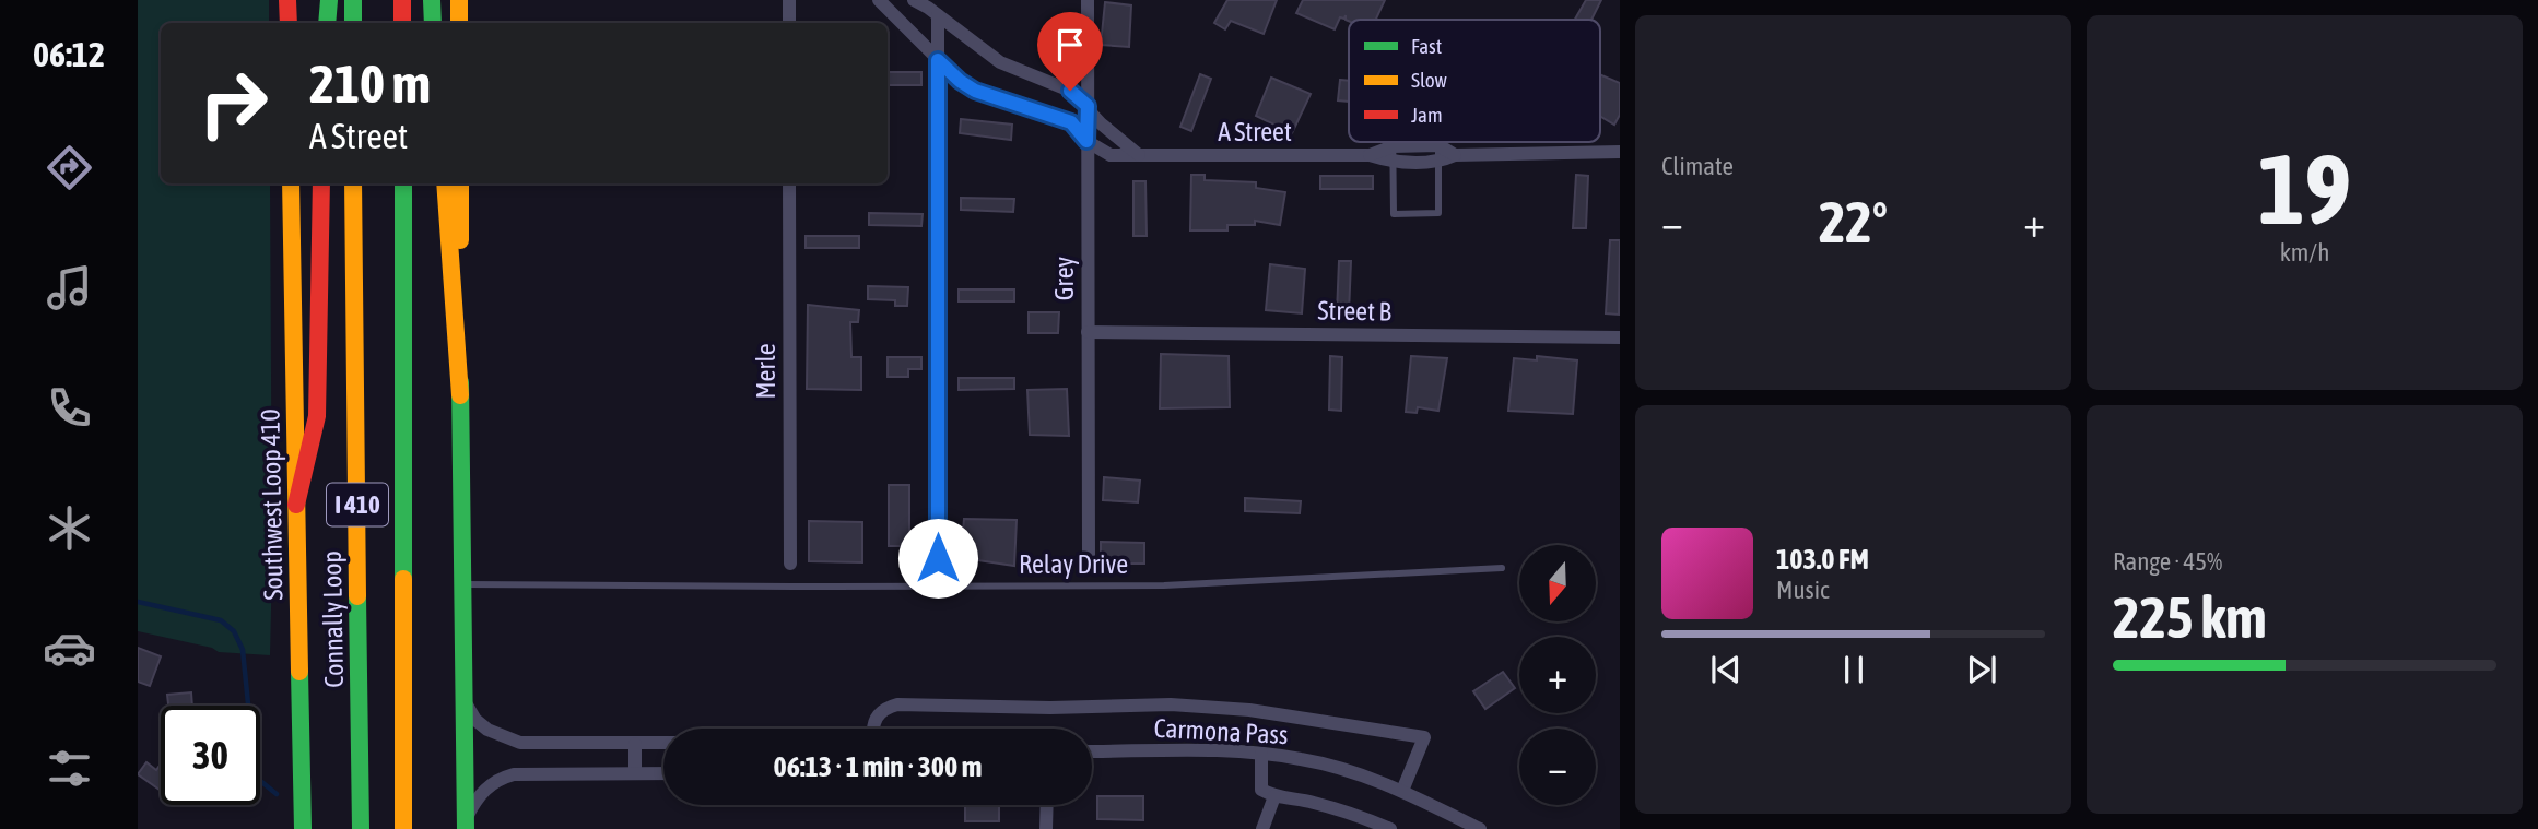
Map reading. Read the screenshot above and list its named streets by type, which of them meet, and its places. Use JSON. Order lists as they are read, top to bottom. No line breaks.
{"streets":{"main road":["Southwest Loop 410","I 410","Connally Loop"],"street":["A Street","Grey","Street B","Merle","Carmona Pass"],"lane":["Relay Drive"]},"crossings":[["A Street","Grey"],["Grey","Street B"]],"legend":["Fast","Slow","Jam"],"north":"bottom","page":{"tabs":"06:12","tile":["Climate",["19","km/h"],["Range · 45%","225 km"]],"turn":["210 m","A Street"],"heat":["−","22°","+"],"song":["103.0 FM","Music"],"map_buttons":["+","−"],"limit":"30","trip":"06:13 · 1 min · 300 m"}}
